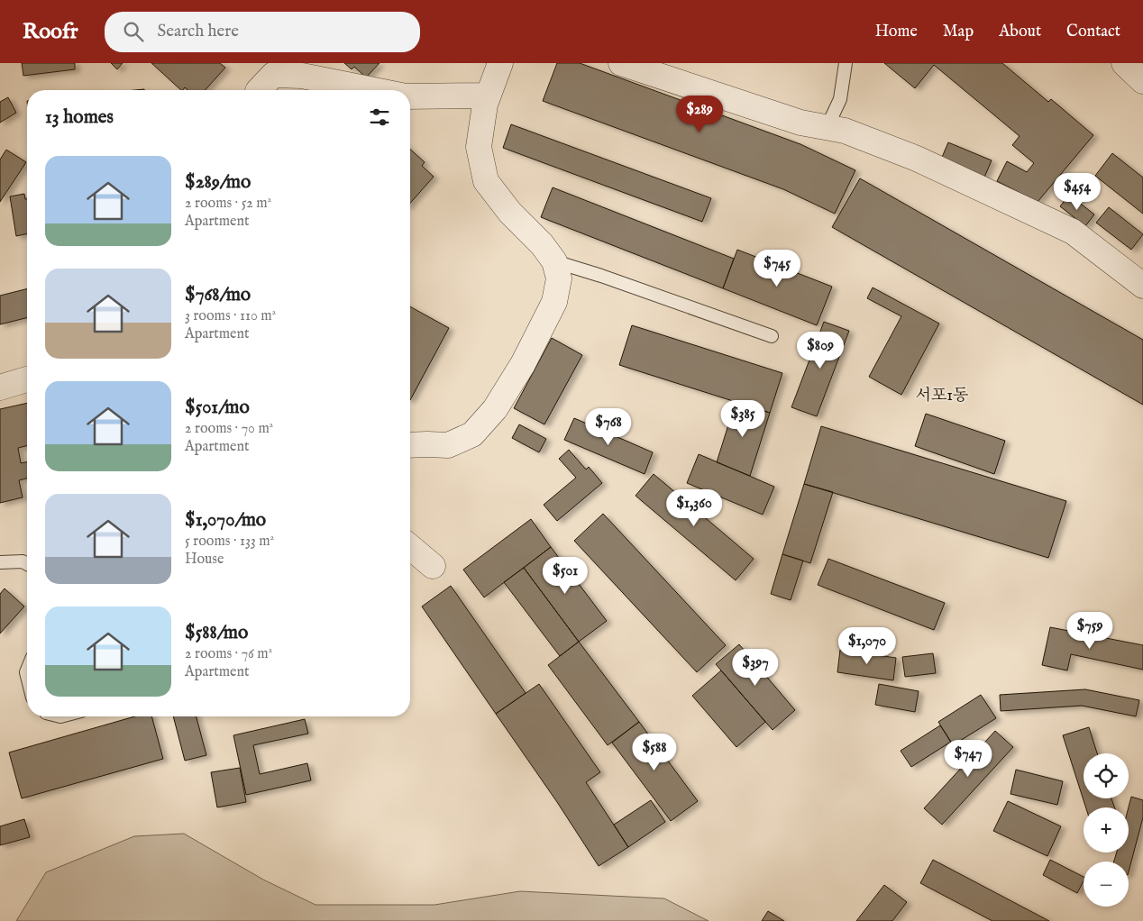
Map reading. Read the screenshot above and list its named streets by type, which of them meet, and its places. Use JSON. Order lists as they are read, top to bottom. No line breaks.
{"districts":["서포1동"],"page":{"header":"Roofr","search":"Search here","nav":["Home","Map","About","Contact"],"heading":"13 homes","price":["$289","$454","$745","$809","$385","$768","$1,360","$501","$759","$1,070","$397","$588","$747"],"list":[{"name":"$289/mo","note":"2 rooms · 52 m² · Apartment"},{"name":"$768/mo","note":"3 rooms · 110 m² · Apartment"},{"name":"$501/mo","note":"2 rooms · 70 m² · Apartment"},{"name":"$1,070/mo","note":"5 rooms · 133 m² · House"},{"name":"$588/mo","note":"2 rooms · 76 m² · Apartment"}],"map_buttons":["+","−"]}}
